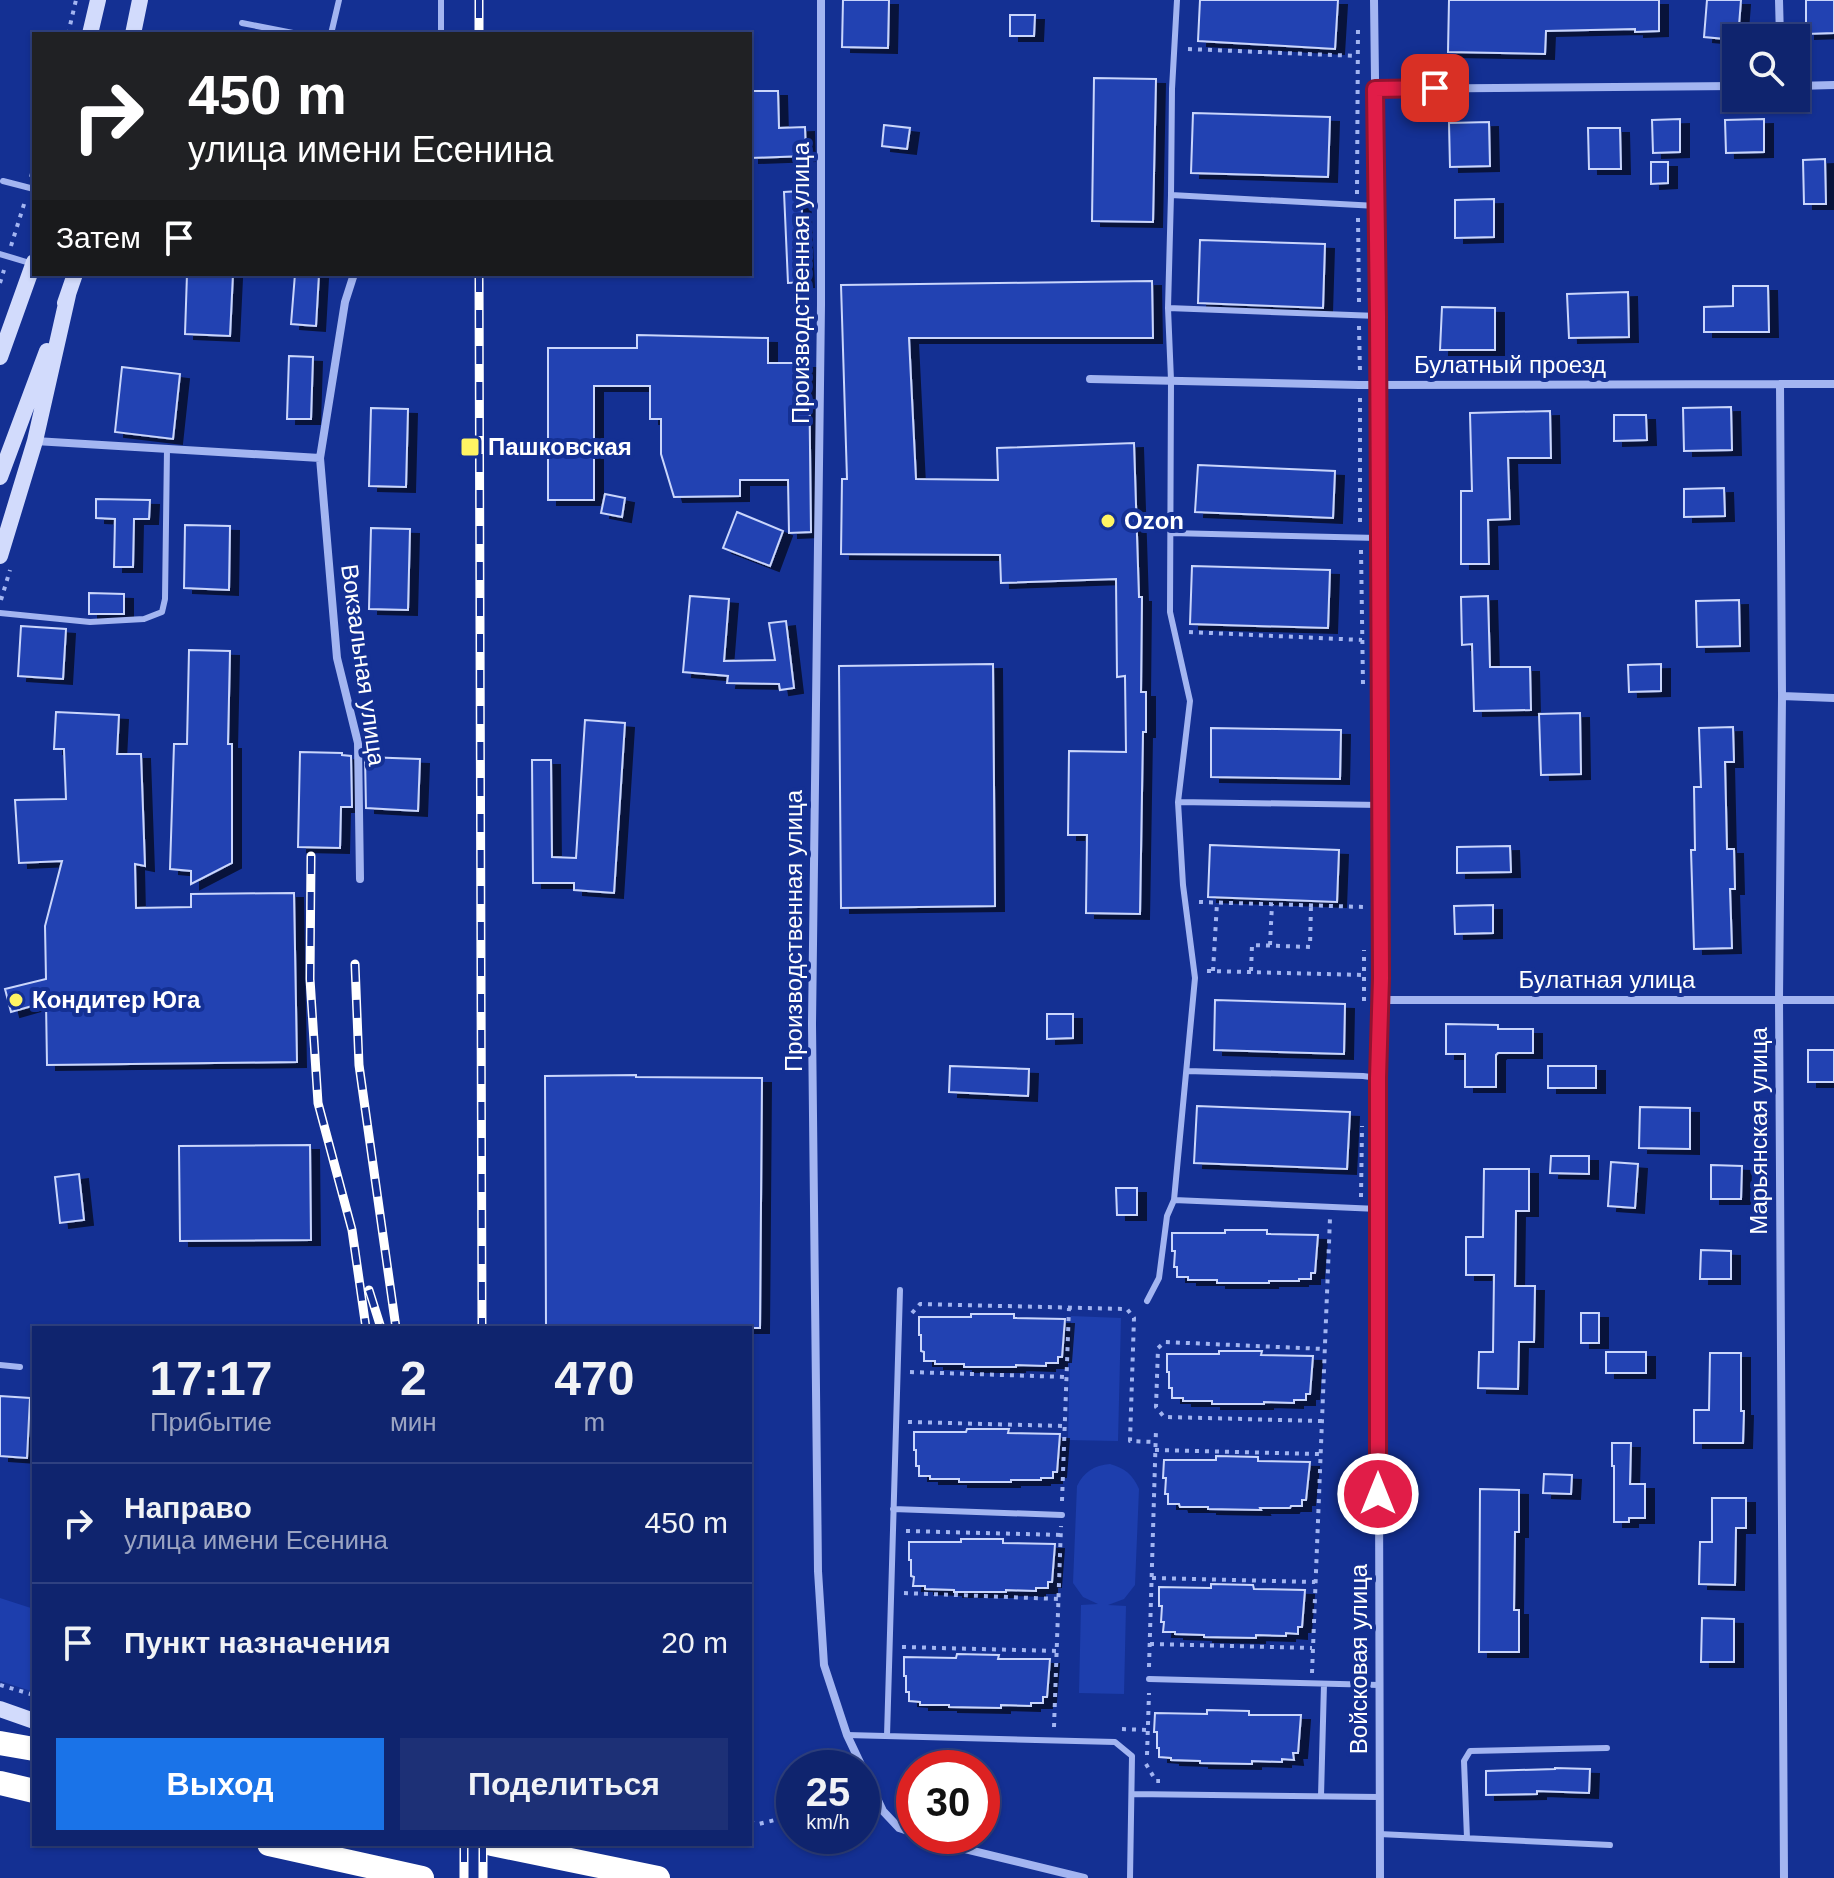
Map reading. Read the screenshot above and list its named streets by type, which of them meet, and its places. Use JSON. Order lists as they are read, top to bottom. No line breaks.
{"streets":{"street":["Производственная улица","Булатный проезд","Вокзальная улица","Булатная улица","Марьянская улица","Войсковая улица"]},"crossings":[["Булатный проезд","Марьянская улица"],["Булатный проезд","Войсковая улица"],["Булатная улица","Марьянская улица"],["Булатная улица","Войсковая улица"]],"places":{"transit":["Пашковская"],"other":["Ozon","Кондитер Юга"]},"page":{"turn":["450 m","улица имени Есенина"],"then":"Затем","eta":["17:17","Прибытие","2","мин","470","m"],"list":[{"name":"Направо","note":"улица имени Есенина","value":"450 m"},{"name":"Пункт назначения","value":"20 m"}],"buttons":["Выход","Поделиться"],"speed":"25 km/h","limit":"30"}}
